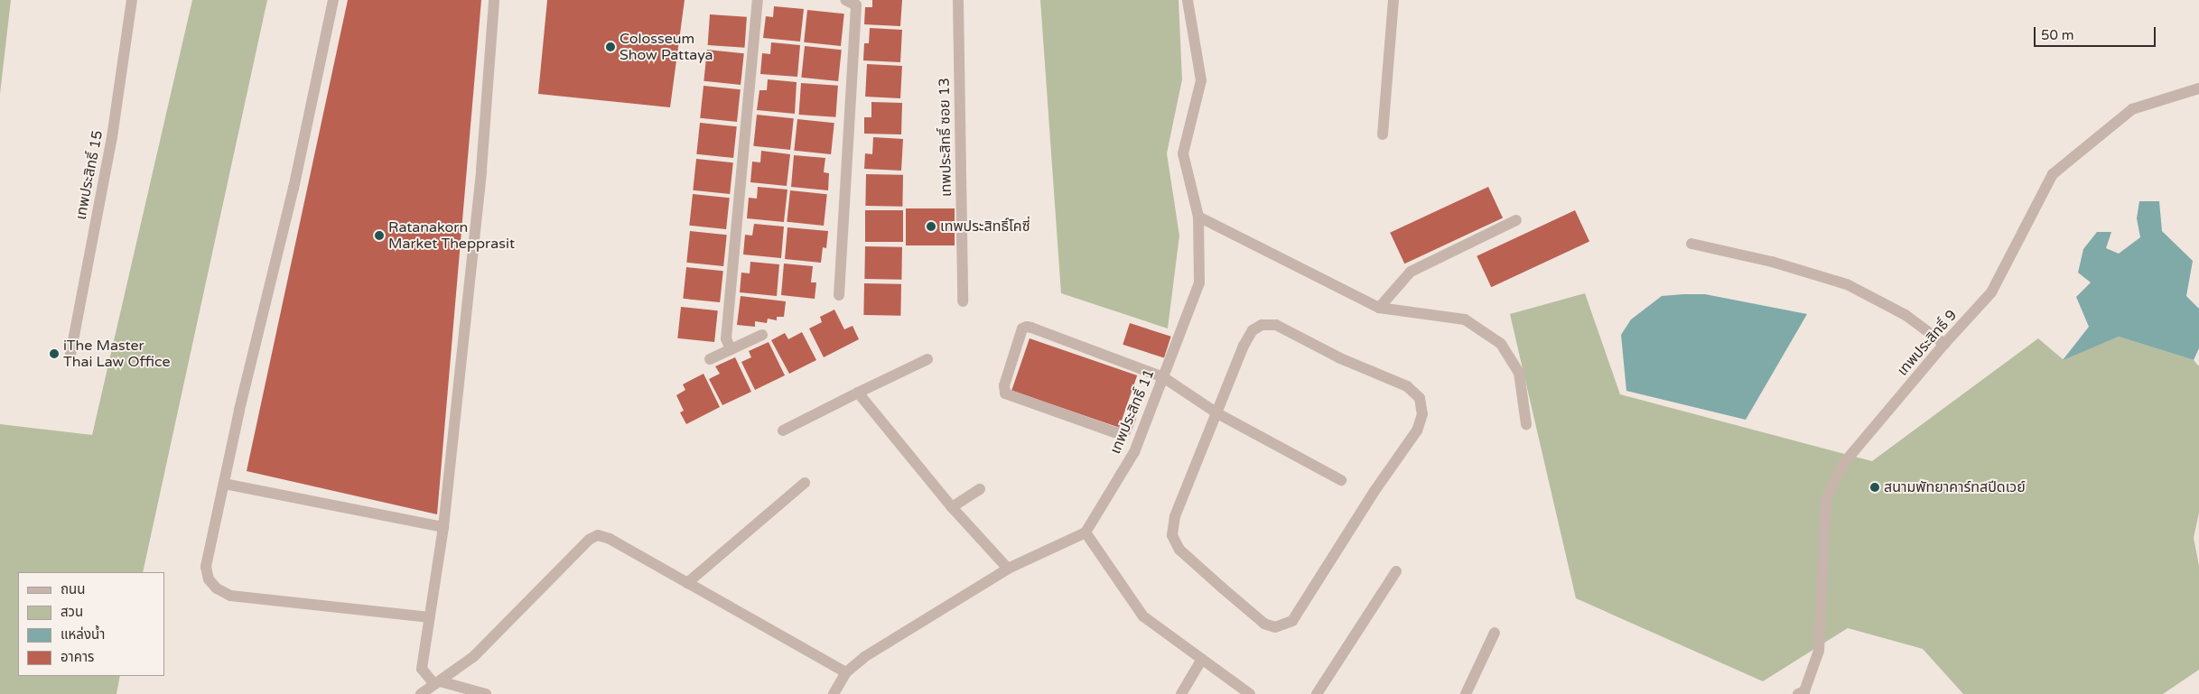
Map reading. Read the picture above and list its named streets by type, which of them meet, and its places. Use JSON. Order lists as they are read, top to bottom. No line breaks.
{"streets":{"street":["เทพประสิทธิ์ ซอย 13","เทพประสิทธิ์ 15","เทพประสิทธิ์ 9","เทพประสิทธิ์ 11"]},"places":["Colosseum Show Pattaya","เทพประสิทธิ์โคซี่","Ratanakorn Market Thepprasit","iThe Master Thai Law Office","สนามพัทยาคาร์ทสปีดเวย์"],"legend":["ถนน","สวน","แหล่งน้ำ","อาคาร"],"scale_bar":"50 m"}
